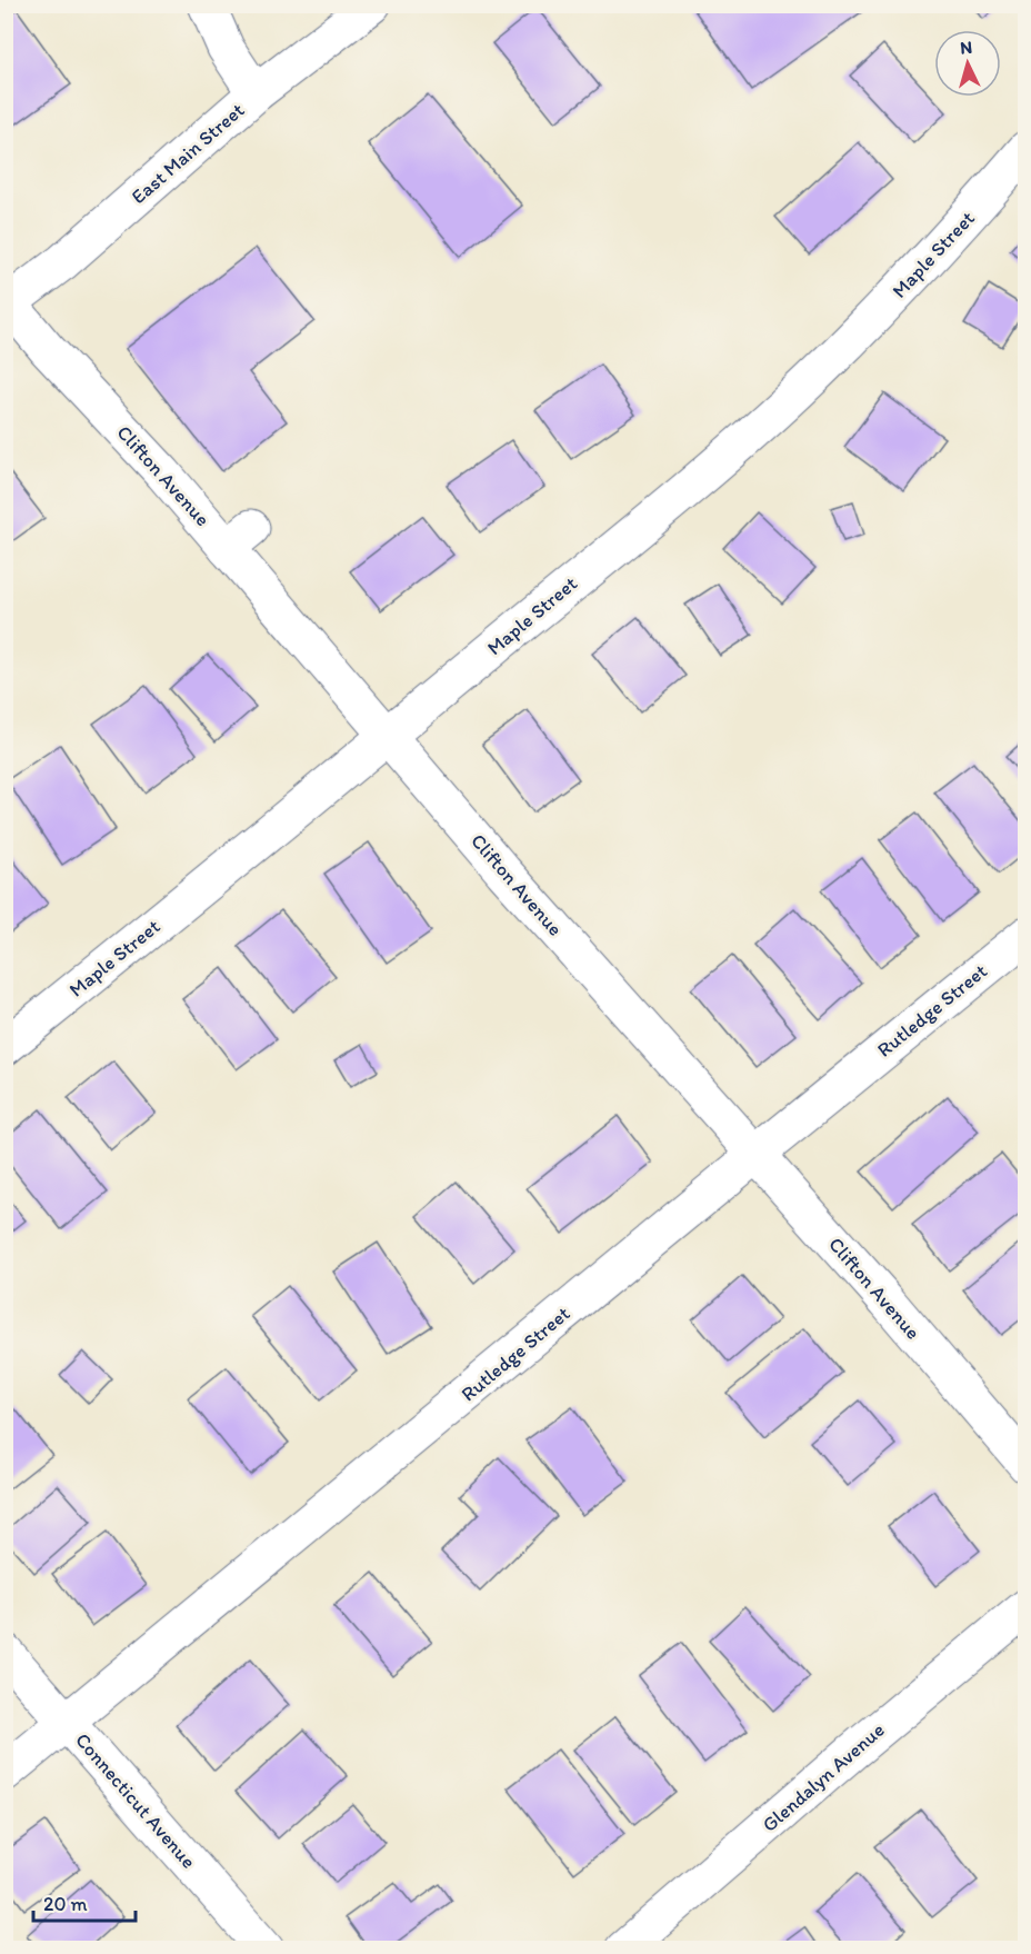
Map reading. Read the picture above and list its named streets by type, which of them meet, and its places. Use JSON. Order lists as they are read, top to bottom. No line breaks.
{"streets":{"street":["East Main Street","Maple Street","Clifton Avenue","Rutledge Street","Glendalyn Avenue","Connecticut Avenue"]},"crossings":[["East Main Street","Clifton Avenue"],["Maple Street","Clifton Avenue"],["Clifton Avenue","Rutledge Street"],["Rutledge Street","Connecticut Avenue"]],"scale_bar":"20 m","north":"top"}
